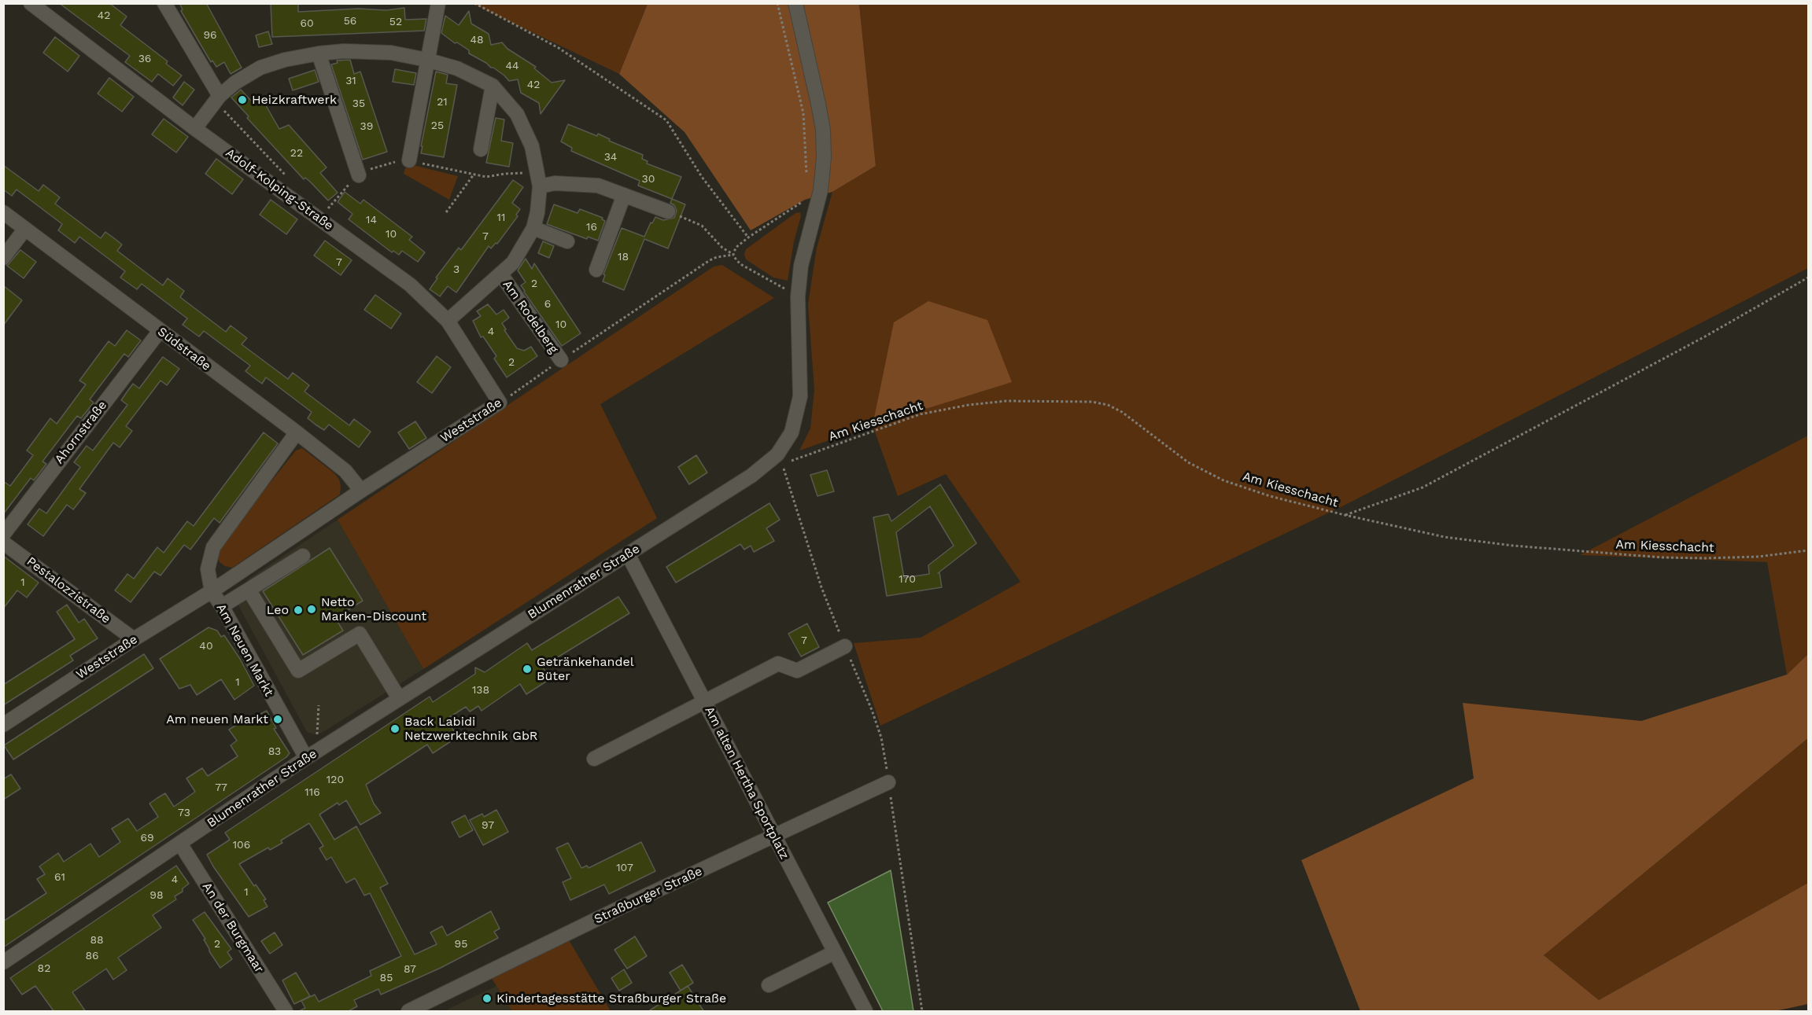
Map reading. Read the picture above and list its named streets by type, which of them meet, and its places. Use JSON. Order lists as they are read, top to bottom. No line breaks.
{"streets":{"street":["Adolf-Kolping-Straße","Am Rodelberg","Südstraße","Weststraße","Ahornstraße","Blumenrather Straße","Pestalozzistraße","Am Neuen Markt","Am alten Hertha Sportplatz","Straßburger Straße","An der Burgmaar"],"path":["Am Kiesschacht"]},"crossings":[["Adolf-Kolping-Straße","Am Rodelberg"],["Adolf-Kolping-Straße","Weststraße"],["Am Rodelberg","Weststraße"],["Südstraße","Weststraße"],["Südstraße","Ahornstraße"],["Weststraße","Pestalozzistraße"],["Weststraße","Am Neuen Markt"],["Blumenrather Straße","Am Neuen Markt"],["Blumenrather Straße","Am alten Hertha Sportplatz"],["Blumenrather Straße","An der Burgmaar"],["Am alten Hertha Sportplatz","Straßburger Straße"]],"places":["Heizkraftwerk","Netto Marken-Discount","Leo","Getränkehandel Büter","Am neuen Markt","Back Labidi Netzwerktechnik GbR","Kindertagesstätte Straßburger Straße"],"house_numbers":["42","56","52","60","96","48","36","44","31","42","21","35","25","39","22","34","30","11","14","16","10","7","18","7","3","2","6","10","4","2","170","1","7","40","1","138","83","120","77","116","73","97","69","106","107","61","4","1","98","88","2","95","86","82","87","85"]}
